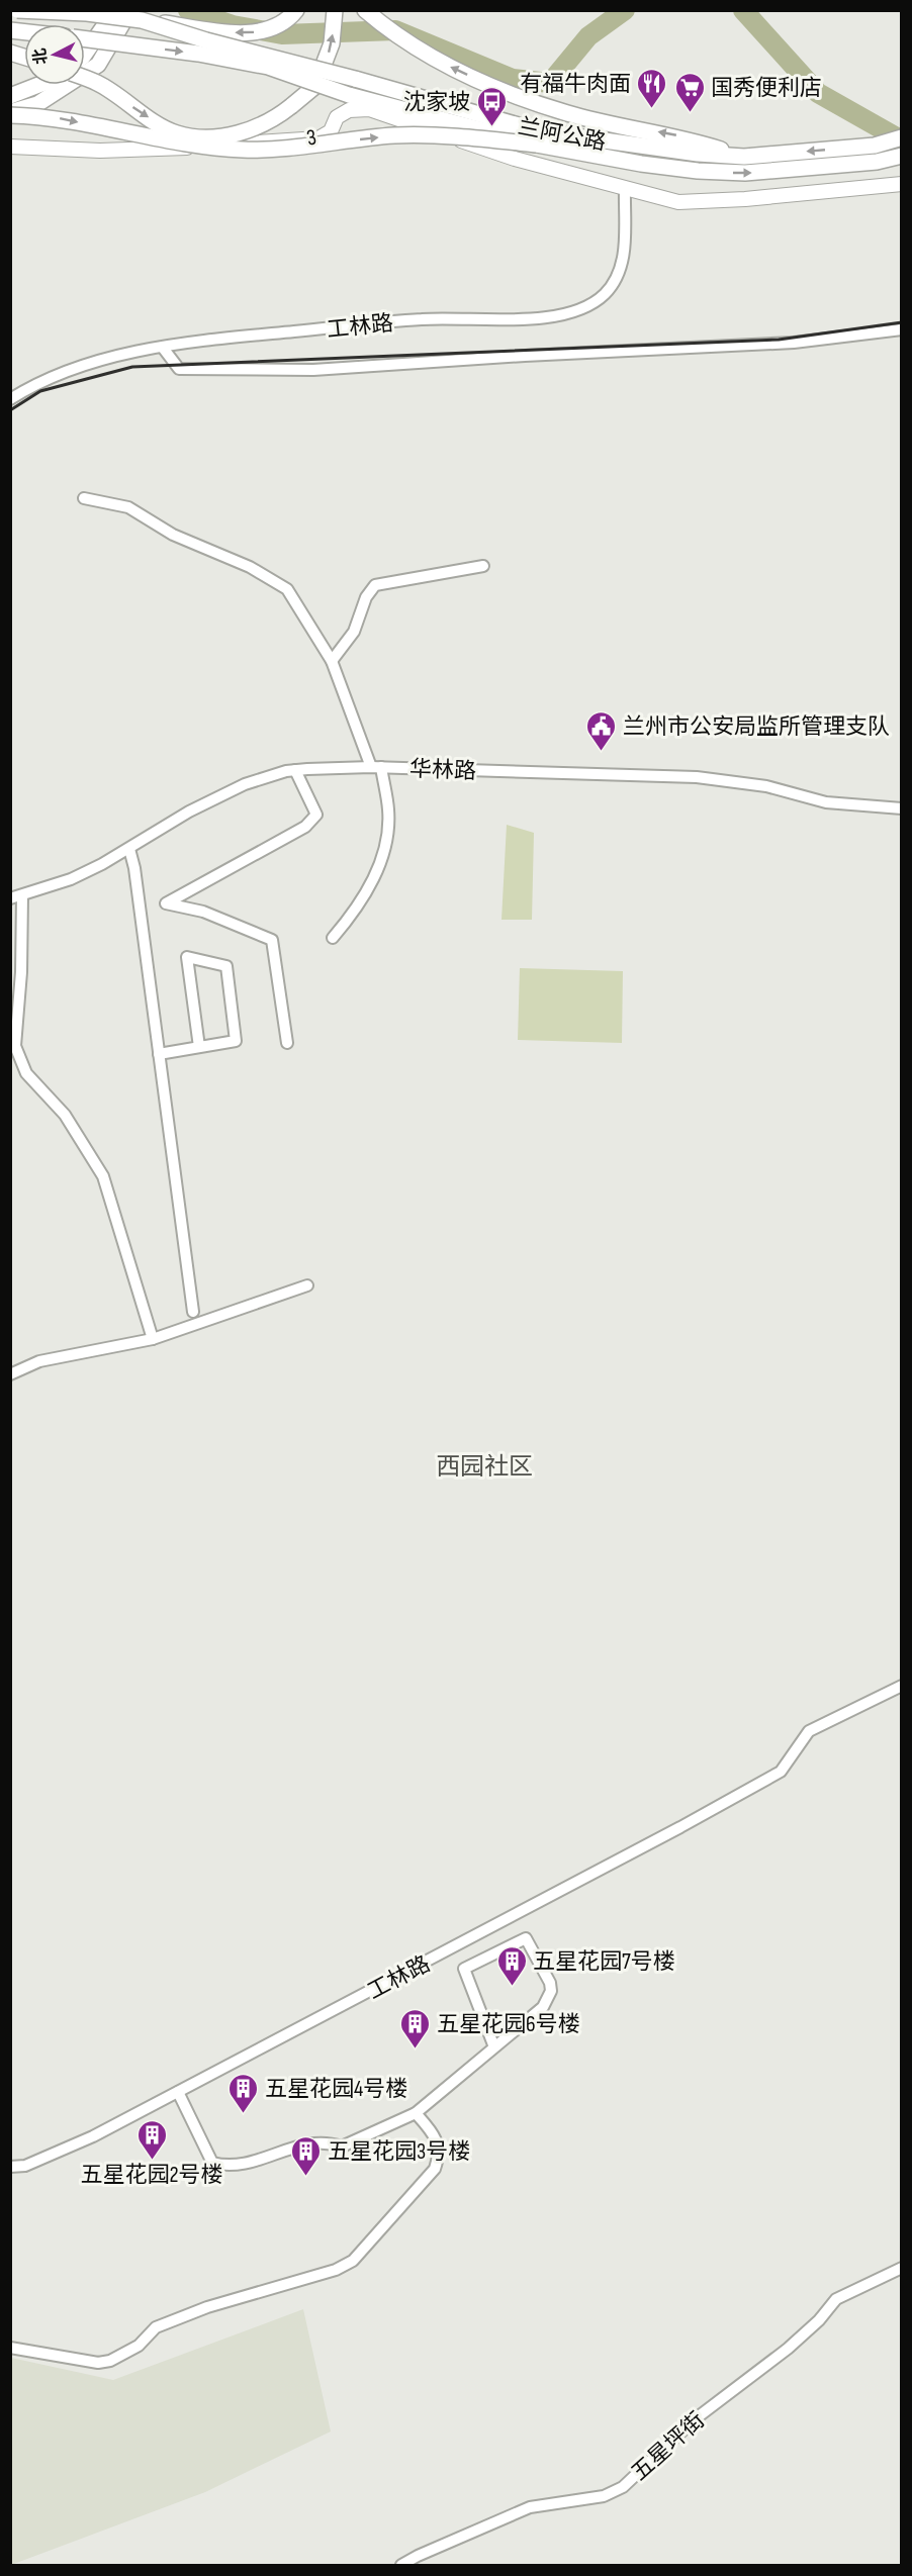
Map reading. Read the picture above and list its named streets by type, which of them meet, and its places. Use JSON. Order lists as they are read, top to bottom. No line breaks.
{"streets":{"highway":["兰阿公路"],"main road":["3"],"street":["工林路","华林路","五星坪街"]},"crossings":[["3","工林路"]],"districts":["西园社区"],"places":{"restaurant":["有福牛肉面"],"supermarket":["国秀便利店"],"bus stop":["沈家坡"],"public building":["兰州市公安局监所管理支队"],"building":["五星花园7号楼","五星花园6号楼","五星花园4号楼","五星花园2号楼","五星花园3号楼"]},"north":"left"}
